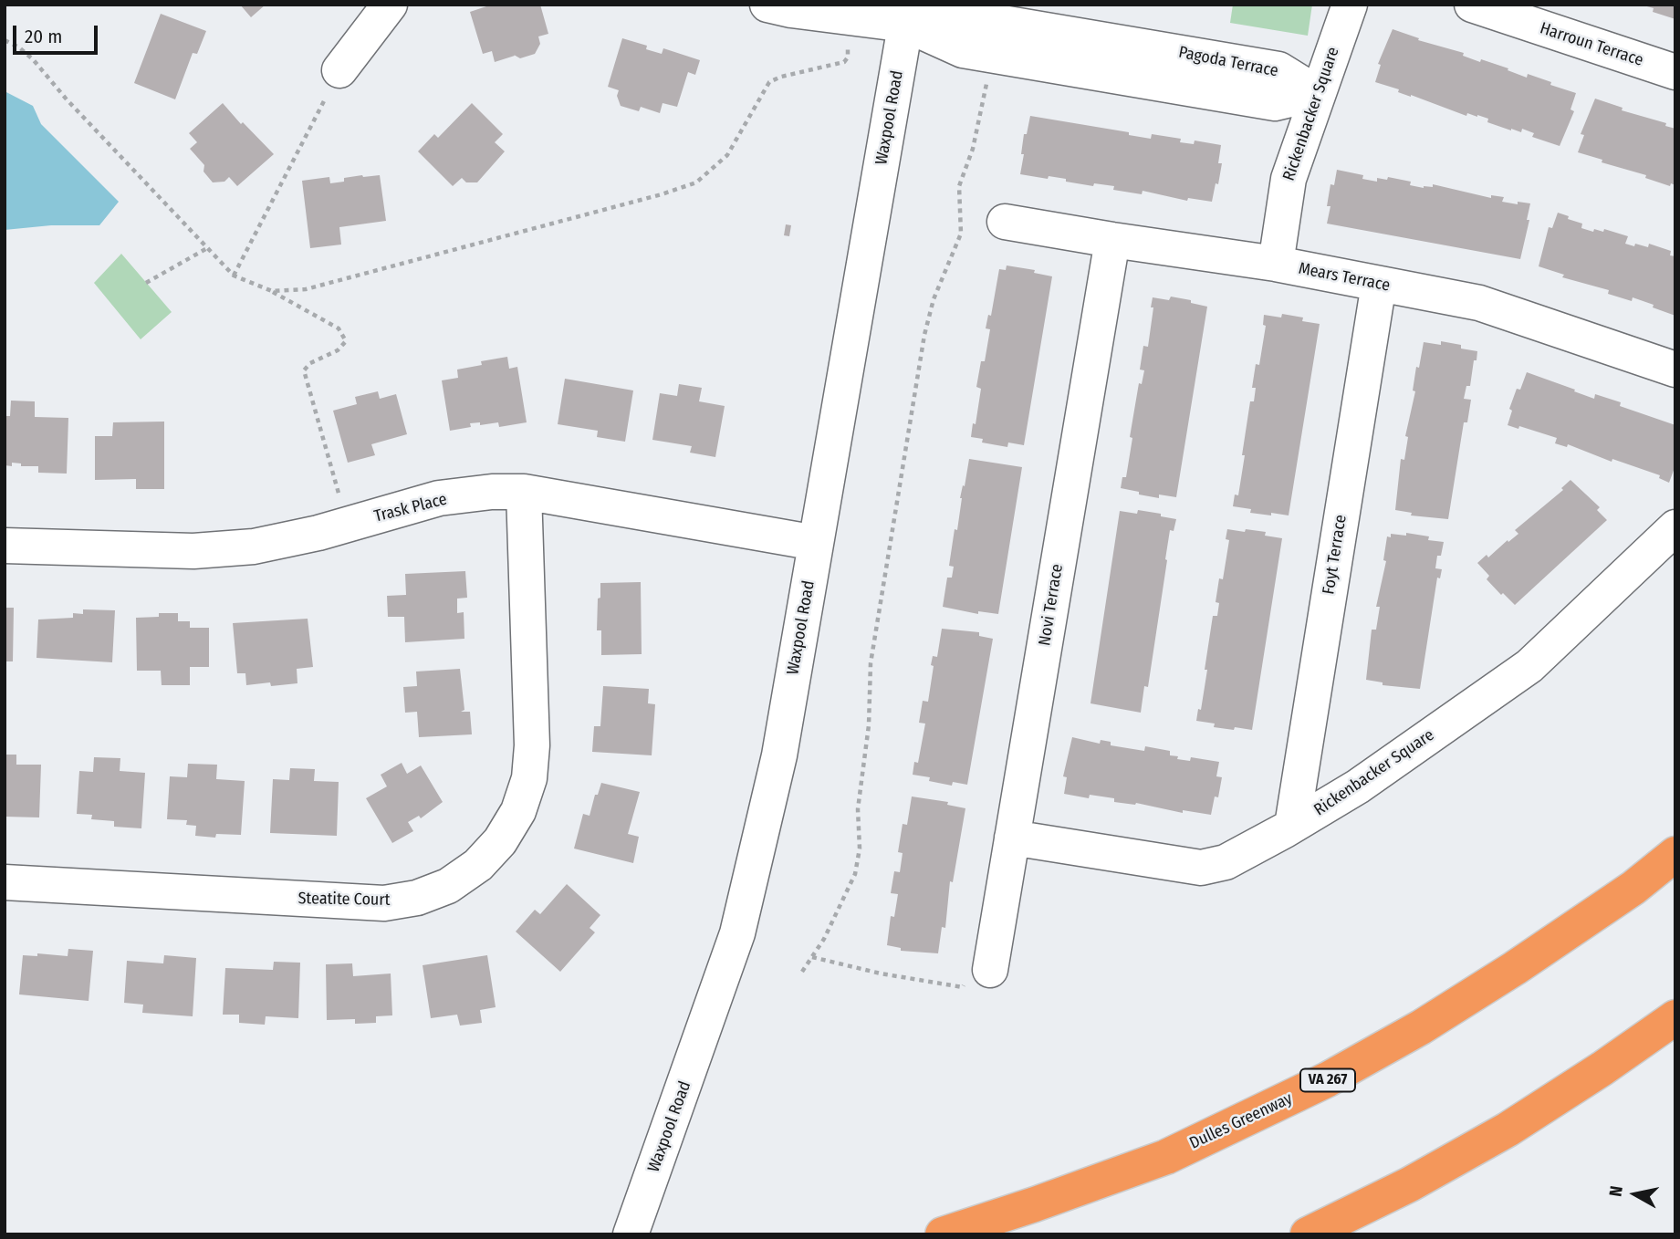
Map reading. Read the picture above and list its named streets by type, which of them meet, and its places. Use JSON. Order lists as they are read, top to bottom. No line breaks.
{"streets":{"highway":["VA 267","Dulles Greenway"],"street":["Harroun Terrace","Pagoda Terrace","Rickenbacker Square","Waxpool Road","Mears Terrace","Trask Place","Foyt Terrace","Novi Terrace","Steatite Court"]},"crossings":[["Pagoda Terrace","Rickenbacker Square"],["Pagoda Terrace","Waxpool Road"],["Rickenbacker Square","Mears Terrace"],["Rickenbacker Square","Foyt Terrace"],["Rickenbacker Square","Novi Terrace"],["Waxpool Road","Trask Place"],["Mears Terrace","Foyt Terrace"],["Mears Terrace","Novi Terrace"],["Trask Place","Steatite Court"]],"scale_bar":"20 m","north":"left"}
